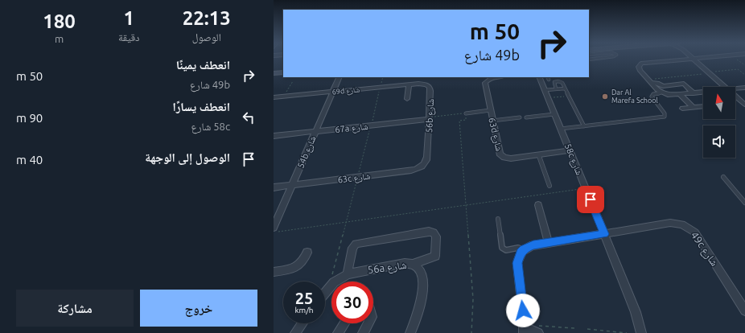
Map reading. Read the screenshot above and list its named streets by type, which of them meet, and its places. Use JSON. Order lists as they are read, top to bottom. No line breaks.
{"streets":{"street":["69d شارع","56b شارع","67a شارع","63d شارع","54b شارع","58c شارع","63c شارع","49c شارع","56a شارع"]},"crossings":[["69d شارع","56b شارع"],["69d شارع","54b شارع"],["56b شارع","67a شارع"],["56b شارع","63c شارع"],["67a شارع","54b شارع"],["63d شارع","58c شارع"],["54b شارع","63c شارع"],["58c شارع","49c شارع"]],"places":["Dar Al Marefa School"],"north":"top","page":{"eta":["22:13","الوصول","1","دقيقة","180","m"],"turn":["50 m","49b شارع"],"list":[{"name":"انعطف يمينًا","note":"49b شارع","value":"50 m"},{"name":"انعطف يسارًا","note":"58c شارع","value":"90 m"},{"name":"الوصول إلى الوجهة","value":"40 m"}],"speed":"25 km/h","limit":"30","buttons":["خروج","مشاركة"]}}
